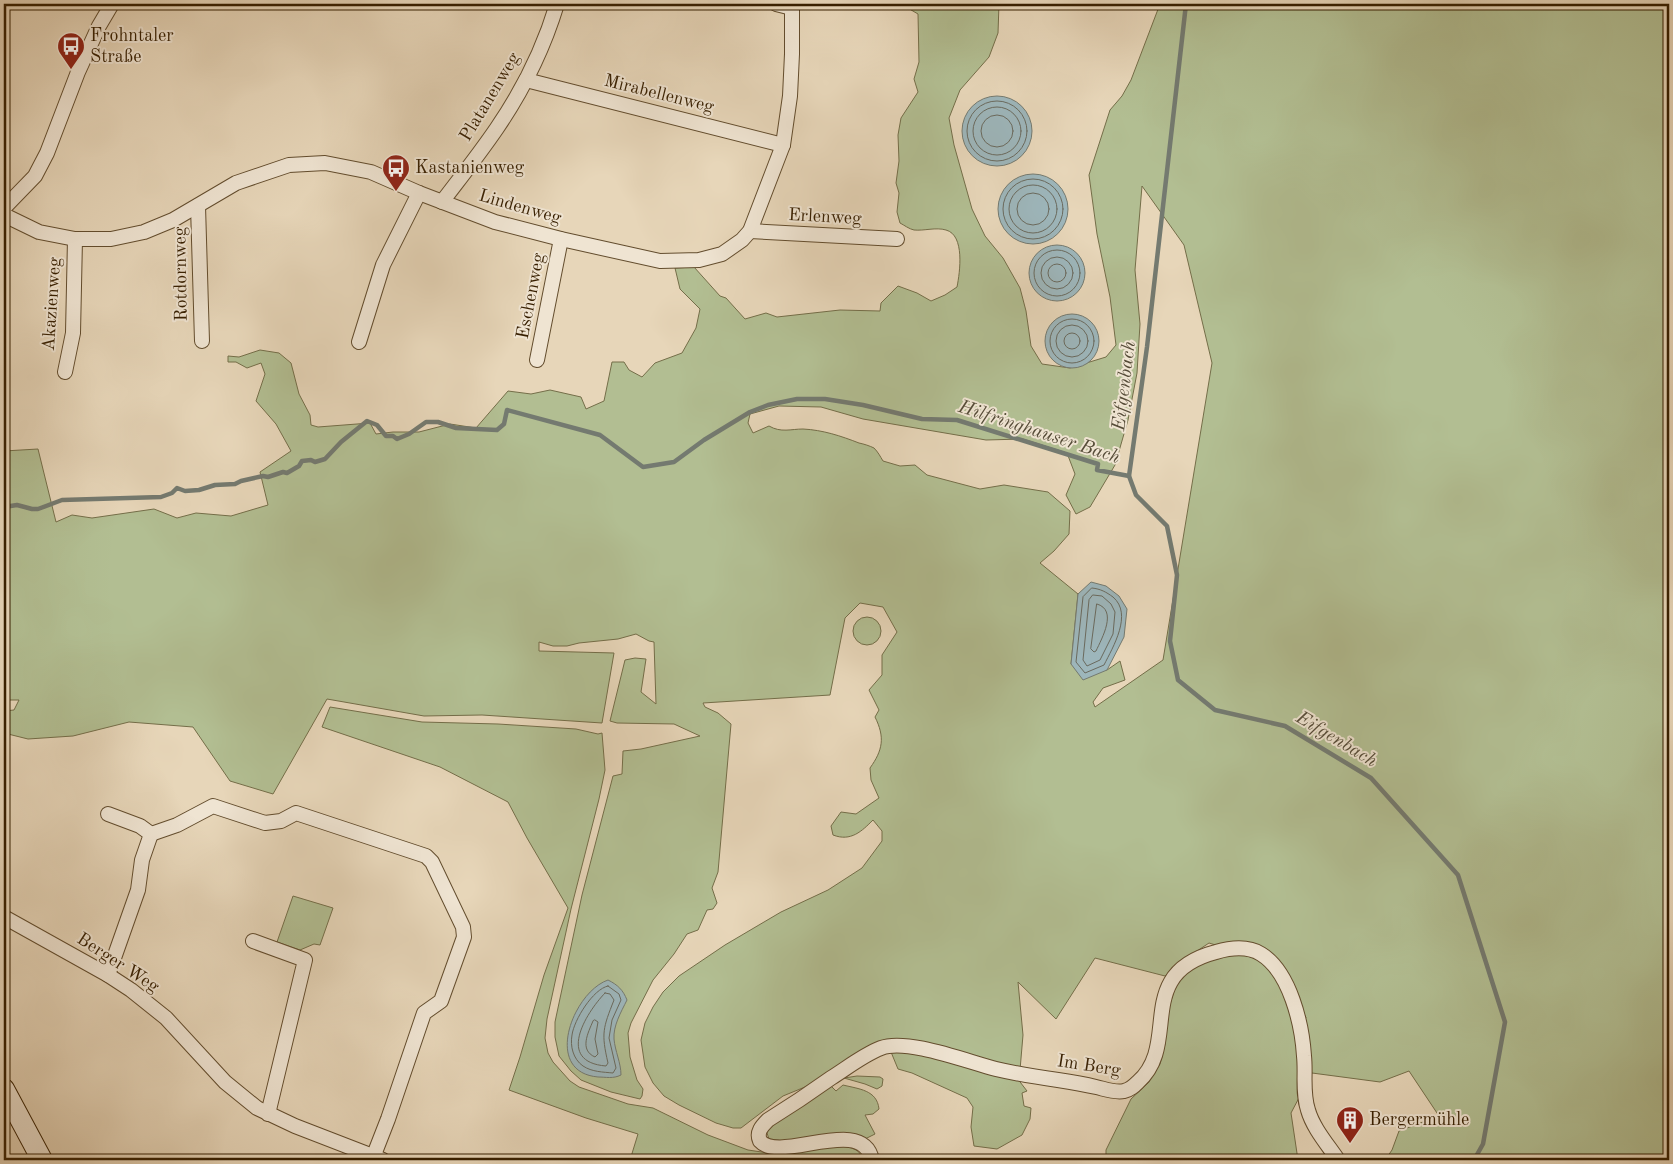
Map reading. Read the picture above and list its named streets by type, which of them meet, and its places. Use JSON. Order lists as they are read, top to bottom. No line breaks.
{"streets":{"street":["Mirabellenweg","Platanenweg","Lindenweg","Erlenweg","Rotdornweg","Eschenweg","Akazienweg","Berger Weg","Im Berg"]},"crossings":[["Mirabellenweg","Platanenweg"],["Mirabellenweg","Lindenweg"],["Platanenweg","Lindenweg"],["Lindenweg","Erlenweg"],["Lindenweg","Rotdornweg"],["Lindenweg","Eschenweg"],["Lindenweg","Akazienweg"]],"water":["Eifgenbach","Hilfringhauser Bach"],"places":{"bus stop":["Frohntaler Straße","Kastanienweg"],"building":["Bergermühle"]}}
